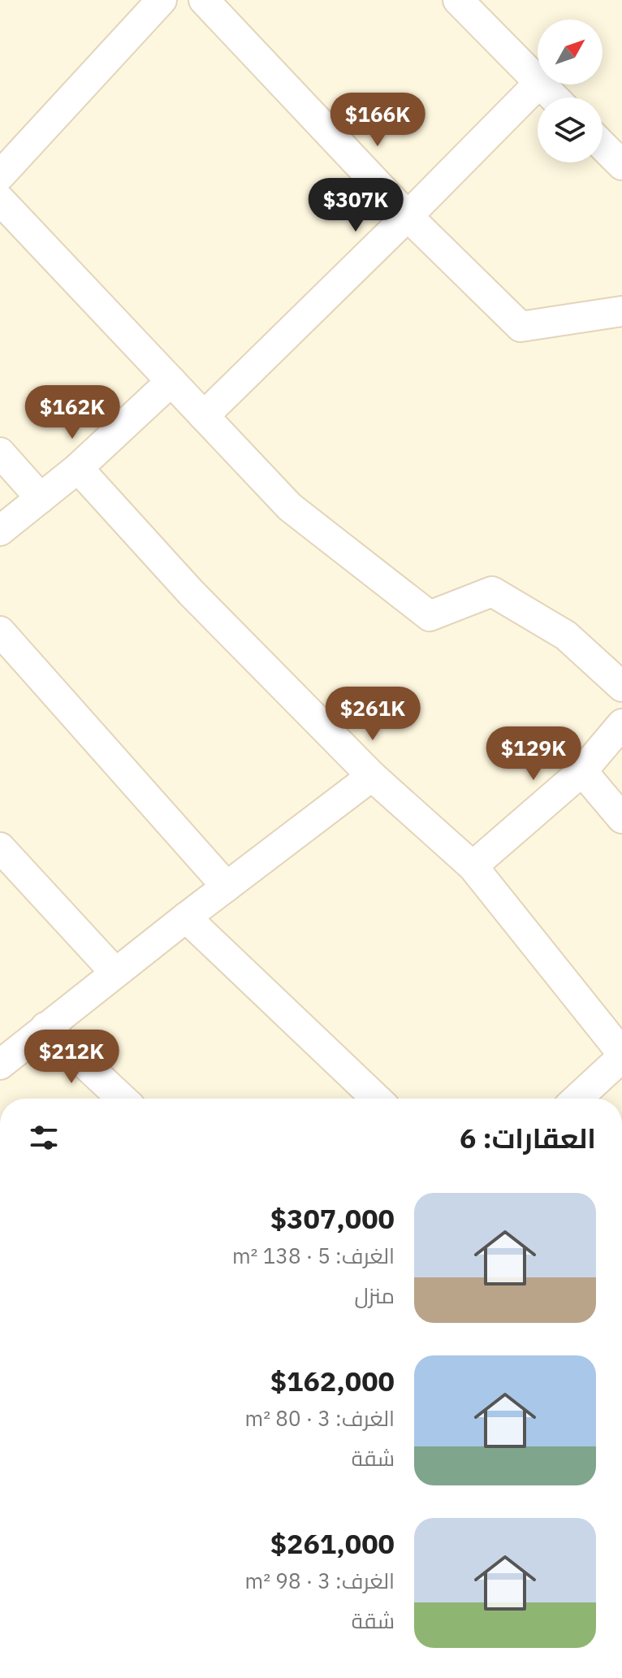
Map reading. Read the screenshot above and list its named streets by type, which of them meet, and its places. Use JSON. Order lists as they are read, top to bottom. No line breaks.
{"north":"top right","page":{"price":["$166K","$307K","$162K","$261K","$129K","$212K"],"heading":"العقارات: 6","list":[{"name":"$307,000","note":"الغرف: 5 · 138 m² · منزل"},{"name":"$162,000","note":"الغرف: 3 · 80 m² · شقة"},{"name":"$261,000","note":"الغرف: 3 · 98 m² · شقة"}]}}
